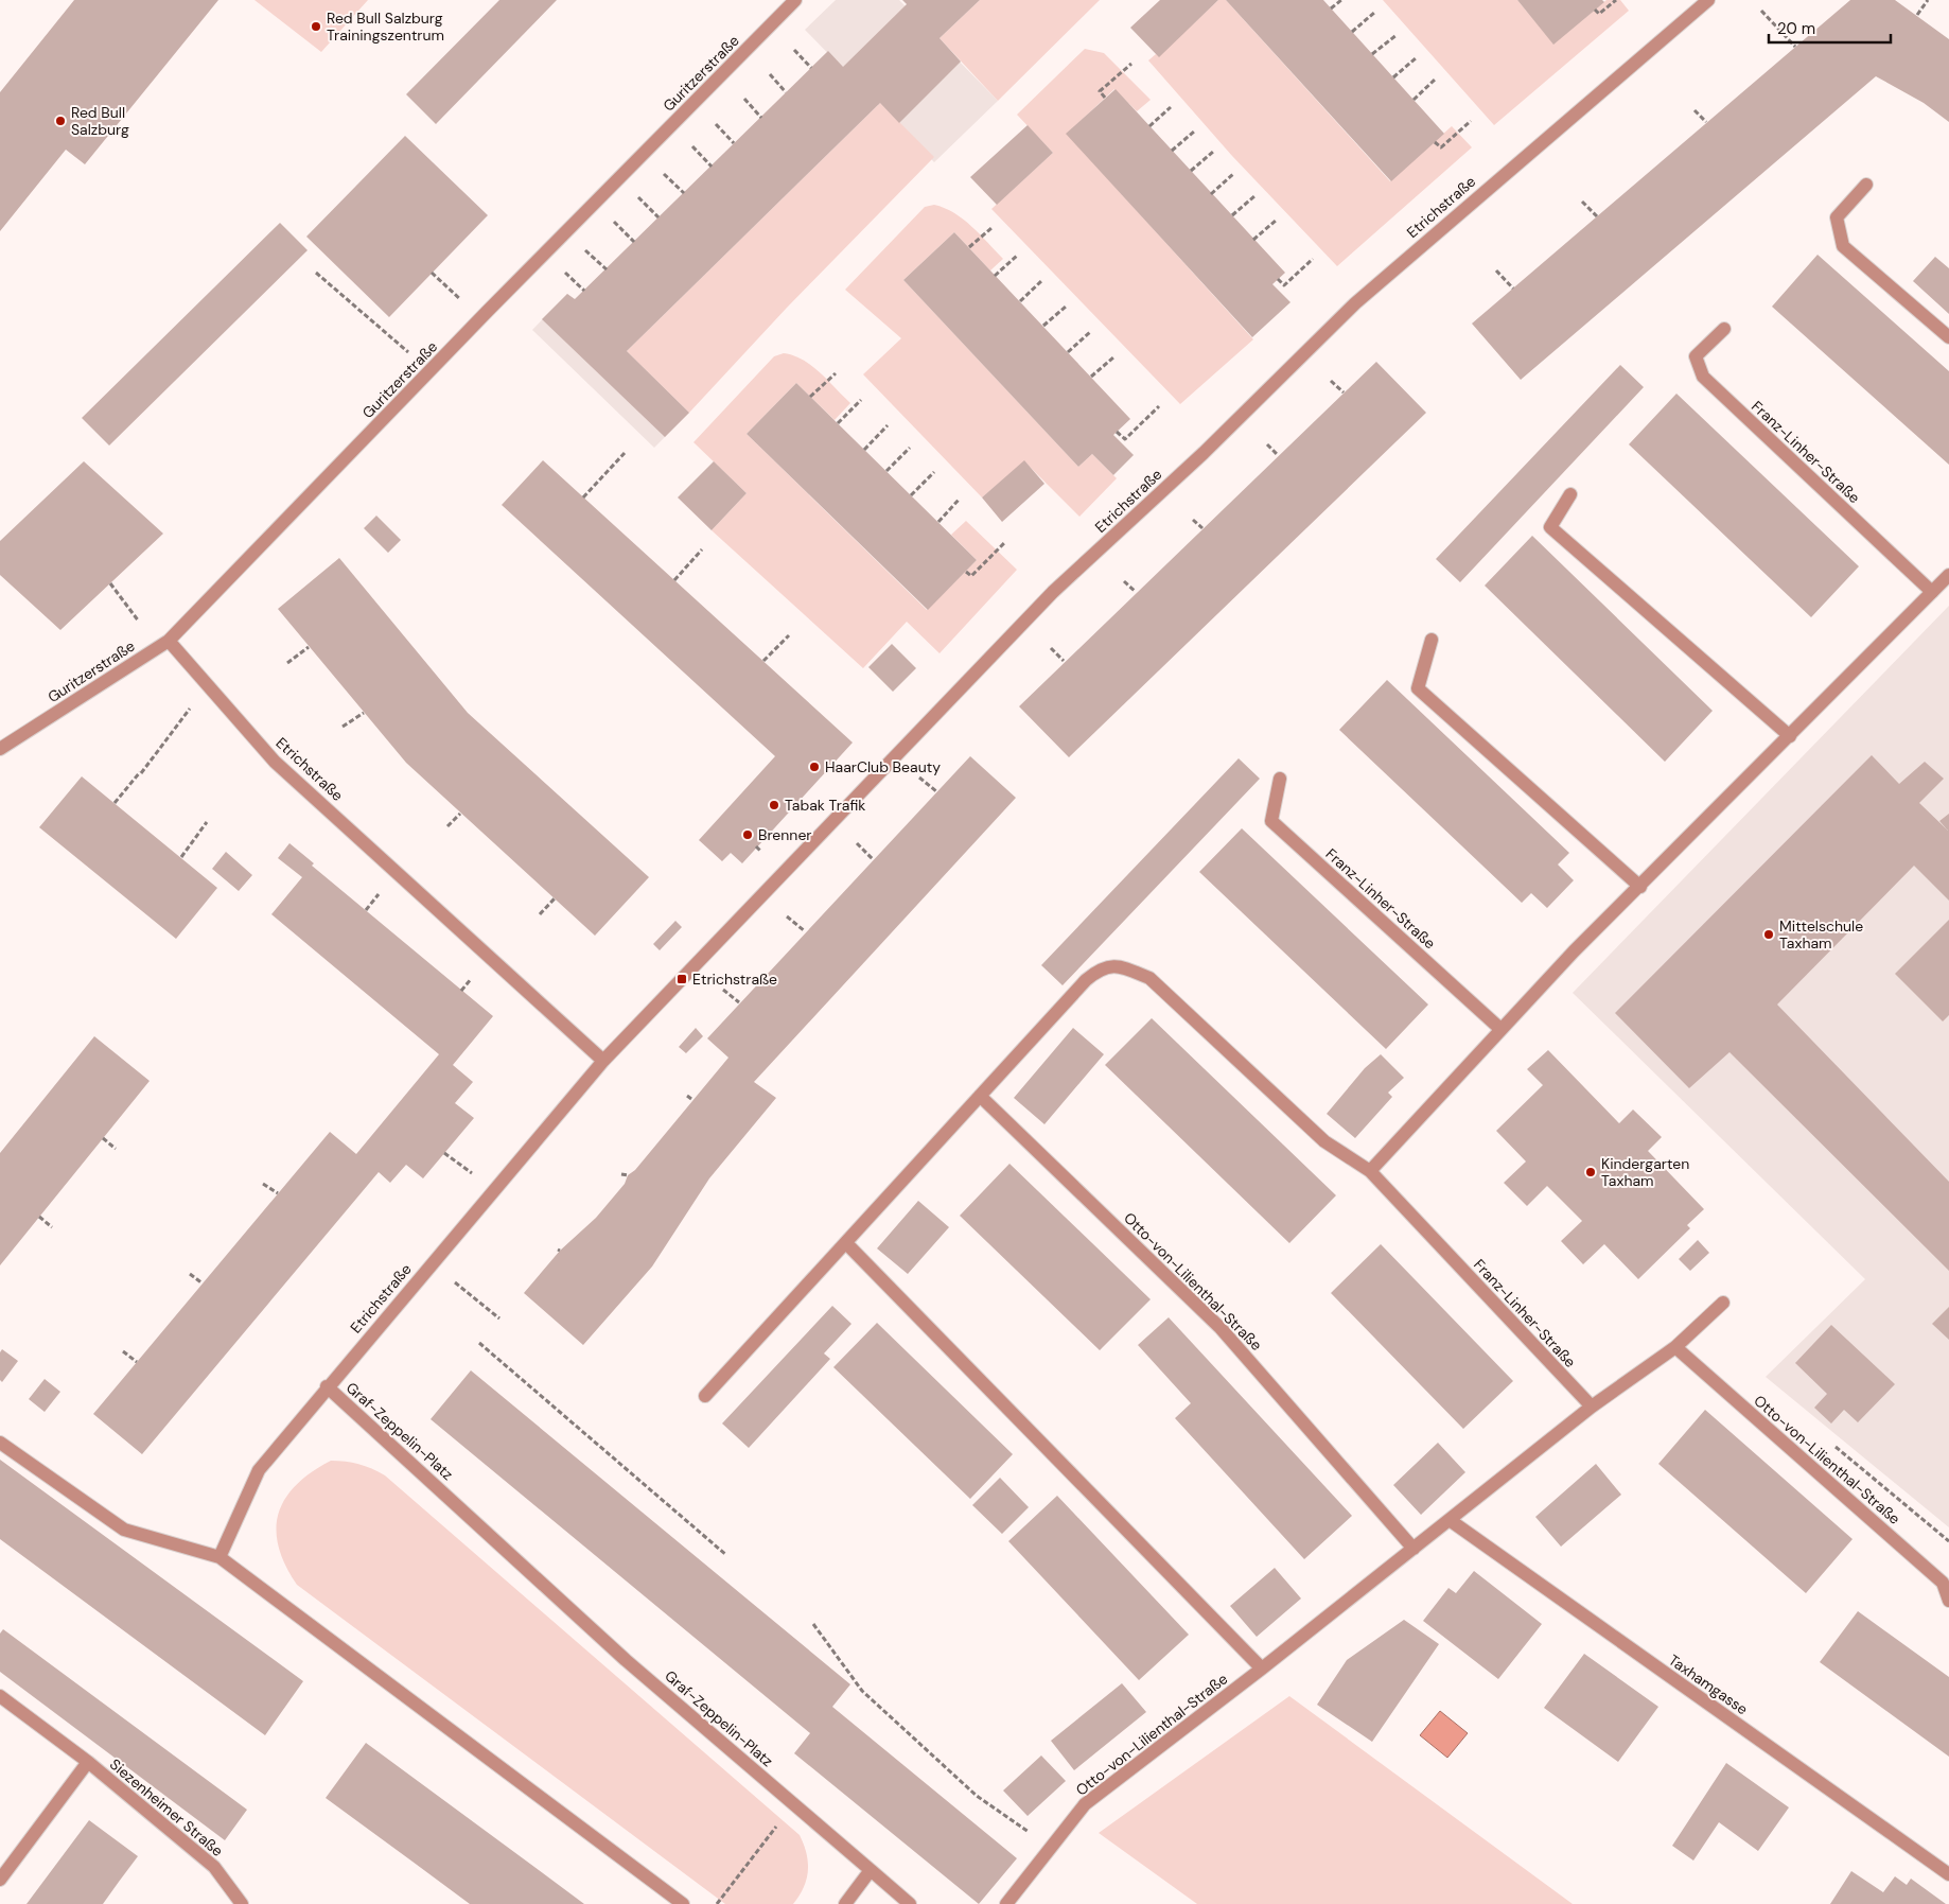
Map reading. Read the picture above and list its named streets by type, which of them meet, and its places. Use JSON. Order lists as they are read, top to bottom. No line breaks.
{"streets":{"street":["Guritzerstraße","Etrichstraße","Franz-Linher-Straße","Otto-von-Lilienthal-Straße","Graf-Zeppelin-Platz","Taxhamgasse","Siezenheimer Straße"]},"crossings":[["Guritzerstraße","Etrichstraße"],["Etrichstraße","Graf-Zeppelin-Platz"],["Franz-Linher-Straße","Otto-von-Lilienthal-Straße"],["Otto-von-Lilienthal-Straße","Taxhamgasse"]],"places":{"other":["Red Bull Salzburg Trainingszentrum","Red Bull Salzburg","HaarClub Beauty","Tabak Trafik","Brenner","Mittelschule Taxham","Kindergarten Taxham"],"transit":["Etrichstraße"]},"scale_bar":"20 m"}
